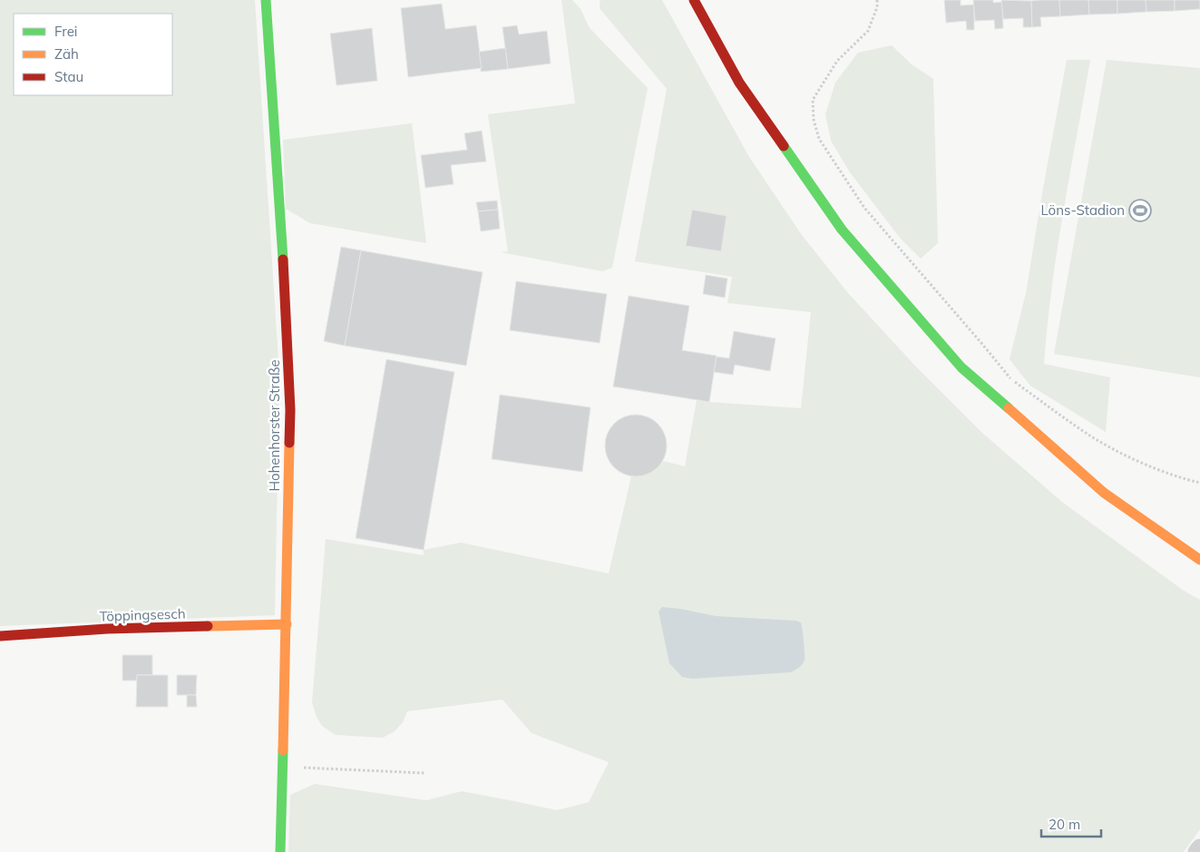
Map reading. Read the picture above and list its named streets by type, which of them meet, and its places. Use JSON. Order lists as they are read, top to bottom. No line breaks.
{"streets":{"street":["Hohenhorster Straße","Töppingsesch"]},"crossings":[["Hohenhorster Straße","Töppingsesch"]],"places":{"sports":["Löns-Stadion"]},"legend":["Frei","Zäh","Stau"],"scale_bar":"20 m"}
